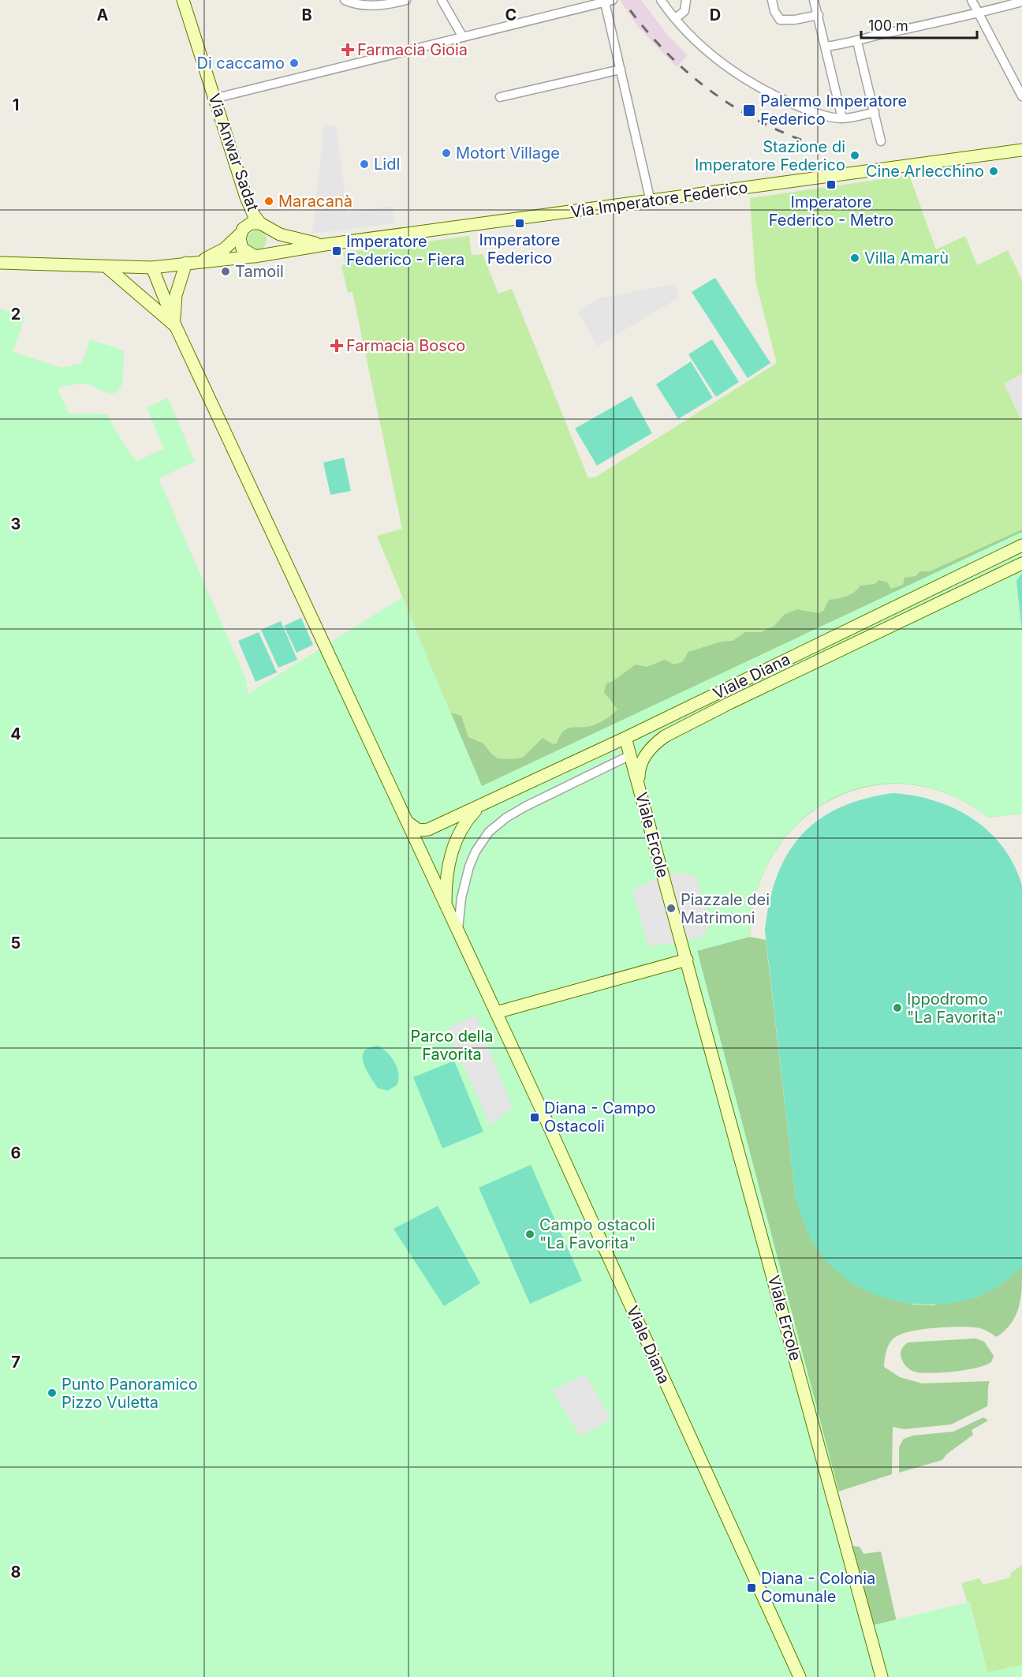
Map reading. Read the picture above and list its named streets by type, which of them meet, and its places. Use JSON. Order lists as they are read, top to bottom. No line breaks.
{"streets":{"street":["Via Anwar Sadat","Via Imperatore Federico","Viale Diana","Viale Ercole"]},"crossings":[["Viale Diana","Viale Ercole"]],"parks":["Parco della Favorita"],"places":{"health":["Farmacia Gioia","Farmacia Bosco"],"other":["Di caccamo","Motort Village","Stazione di Imperatore Federico","Lidl","Cine Arlecchino","Maracanà","Villa Amarù","Tamoil","Piazzale dei Matrimoni","Ippodromo \"La Favorita\"","Campo ostacoli \"La Favorita\"","Punto Panoramico Pizzo Vuletta"],"transit":["Palermo Imperatore Federico","Imperatore Federico - Metro","Imperatore Federico","Imperatore Federico - Fiera","Diana - Campo Ostacoli","Diana - Colonia Comunale"]},"scale_bar":"100 m","grid":{"columns":["A","B","C","D"],"rows":["1","2","3","4","5","6","7","8"]}}
